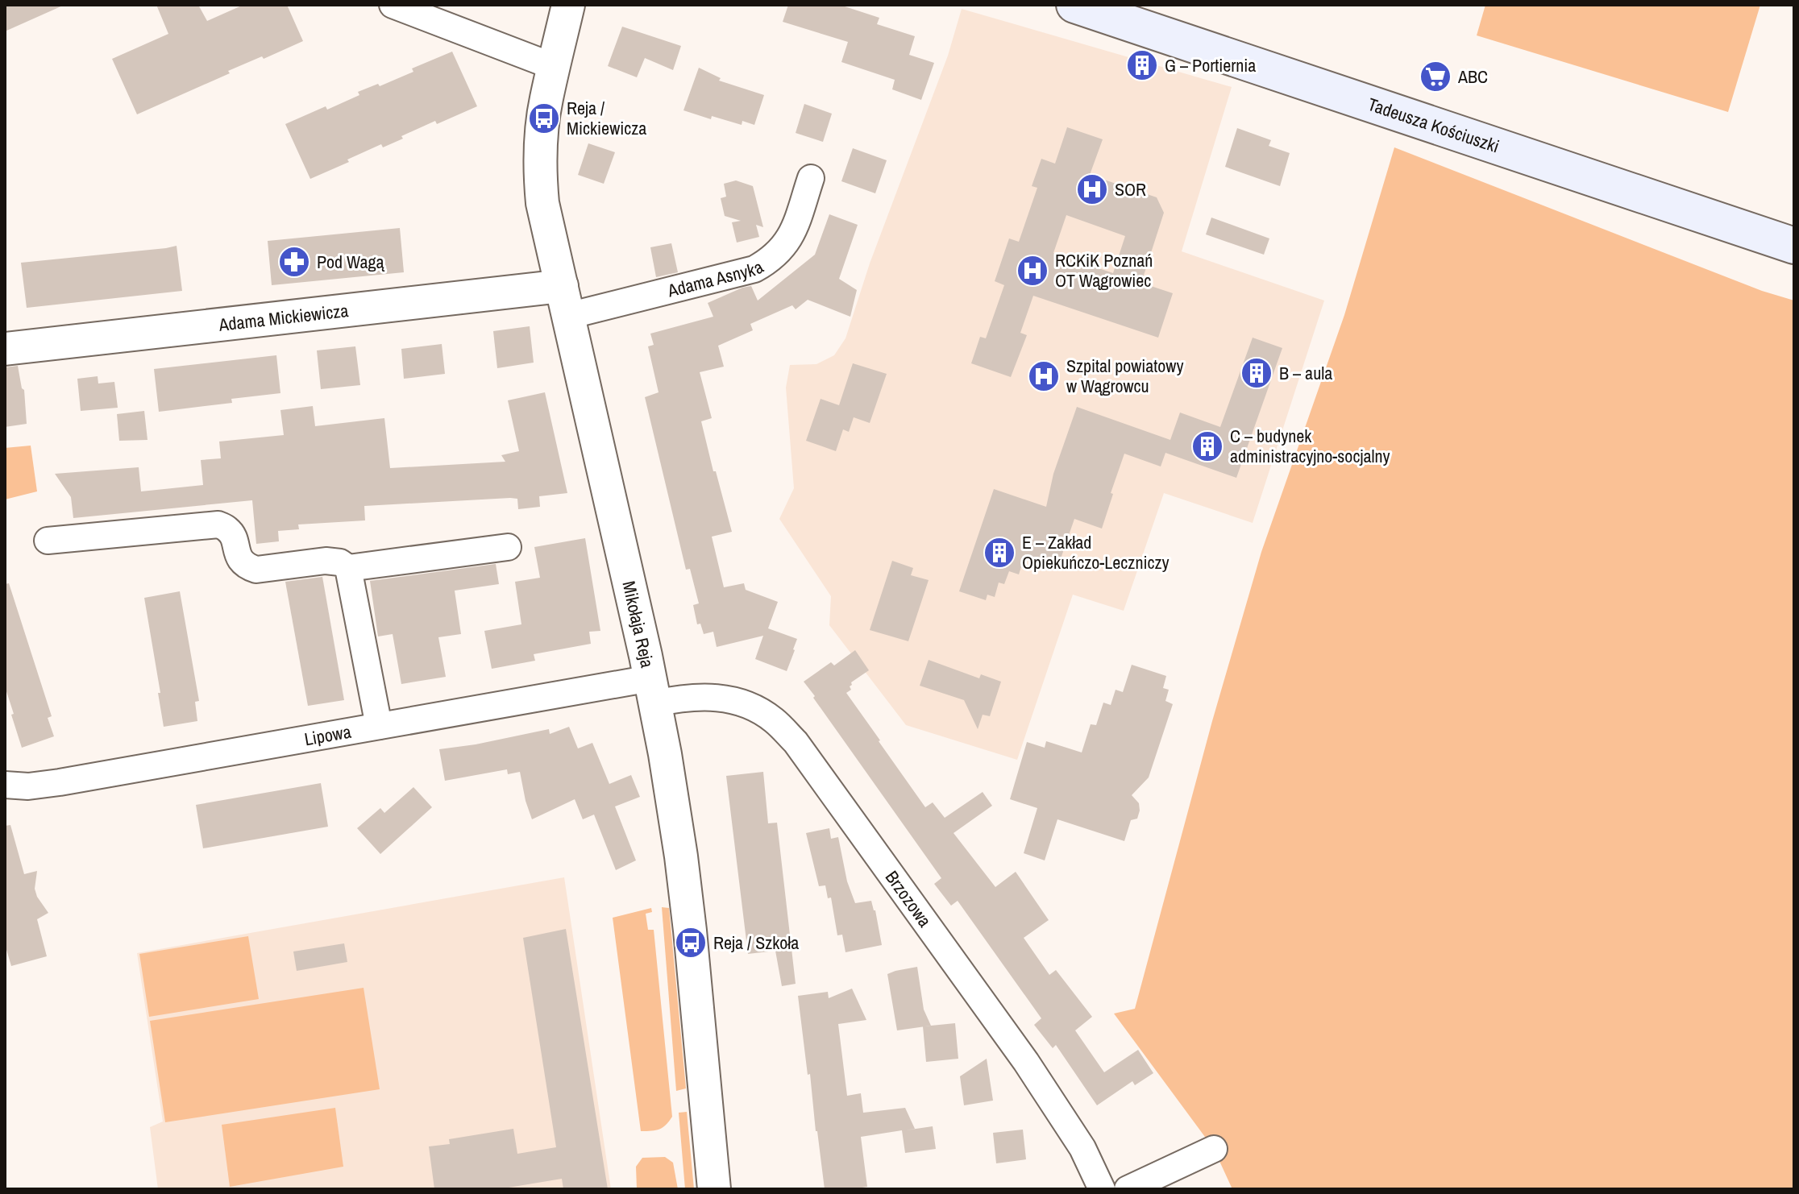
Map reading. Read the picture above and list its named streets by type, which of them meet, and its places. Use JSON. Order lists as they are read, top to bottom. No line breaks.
{"streets":{"main road":["Tadeusza Kościuszki"],"street":["Adama Asnyka","Adama Mickiewicza","Mikołaja Reja","Lipowa","Brzozowa"]},"crossings":[["Adama Asnyka","Adama Mickiewicza"],["Adama Asnyka","Mikołaja Reja"],["Adama Mickiewicza","Mikołaja Reja"],["Mikołaja Reja","Lipowa"],["Mikołaja Reja","Brzozowa"],["Lipowa","Brzozowa"]],"places":{"building":["G – Portiernia","B – aula","C – budynek administracyjno-socjalny","E – Zakład Opiekuńczo-Leczniczy"],"supermarket":["ABC"],"bus stop":["Reja / Mickiewicza","Reja / Szkoła"],"hospital":["SOR","RCKiK Poznań OT Wągrowiec","Szpital powiatowy w Wągrowcu"],"pharmacy":["Pod Wagą"]}}
